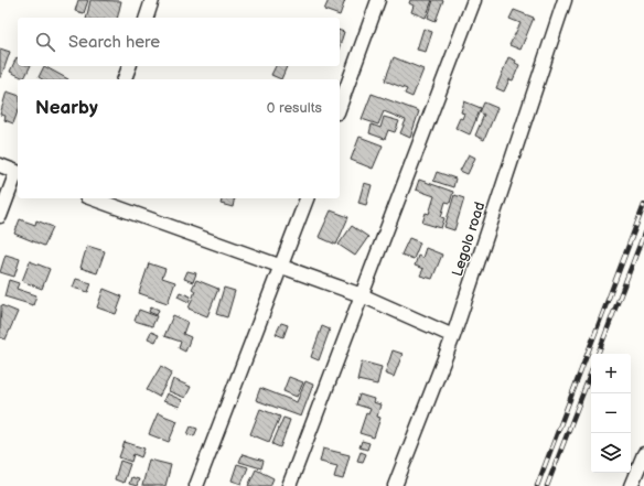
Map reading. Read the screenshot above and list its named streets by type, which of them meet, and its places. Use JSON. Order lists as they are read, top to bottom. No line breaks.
{"streets":{"street":["Legolo road"]},"page":{"search":"Search here","heading":["Nearby","0 results"],"map_buttons":["+","−"]}}
